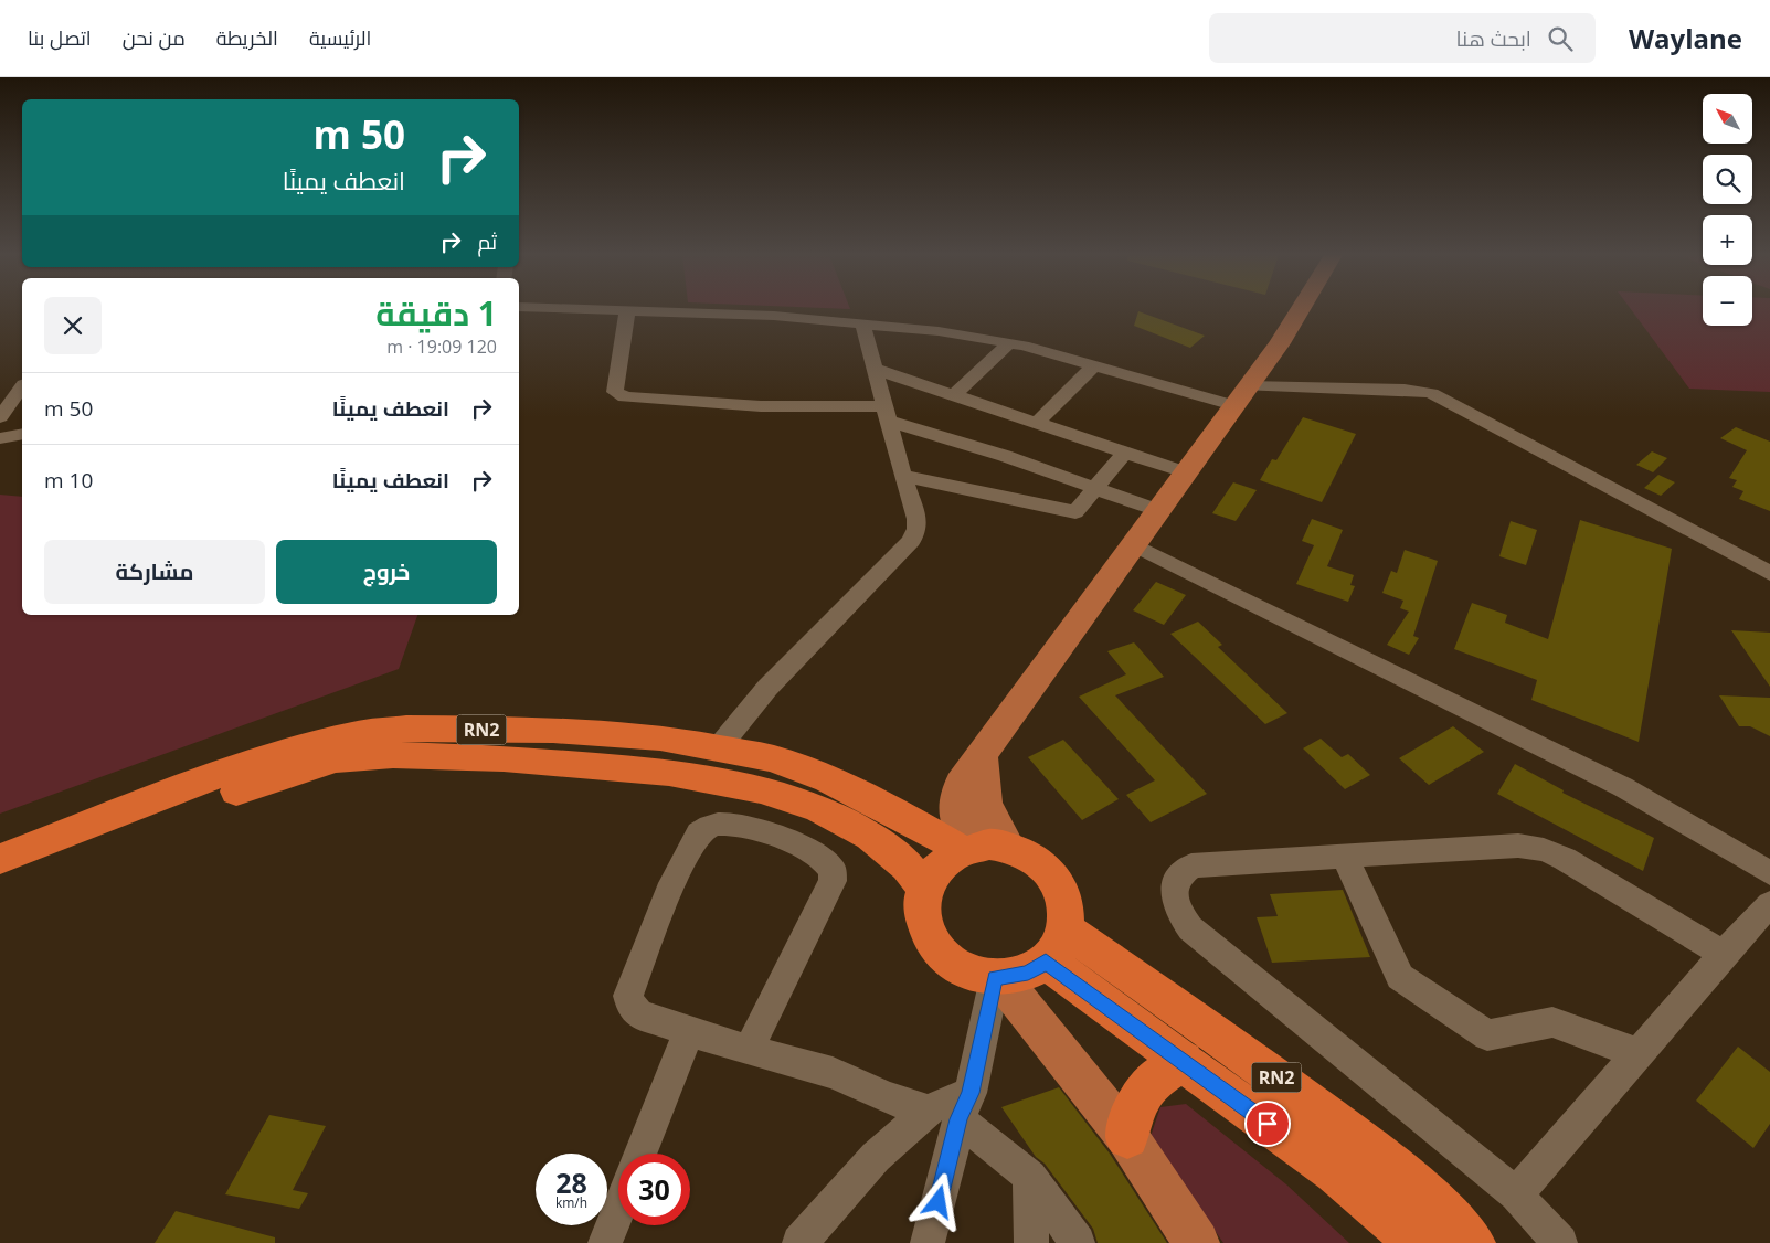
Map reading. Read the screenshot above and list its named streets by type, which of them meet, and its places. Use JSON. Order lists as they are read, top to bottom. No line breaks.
{"streets":{"highway":["RN2"]},"north":"top left","page":{"header":"Waylane","search":"ابحث هنا","nav":["الرئيسية","الخريطة","من نحن","اتصل بنا"],"map_buttons":["+","−"],"turn":["50 m","انعطف يمينًا"],"then":"ثم","heading":["1 دقيقة","120 m · 19:09"],"list":[{"name":"انعطف يمينًا","value":"50 m"},{"name":"انعطف يمينًا","value":"10 m"}],"buttons":["خروج","مشاركة"],"speed":"28 km/h","limit":"30"}}
